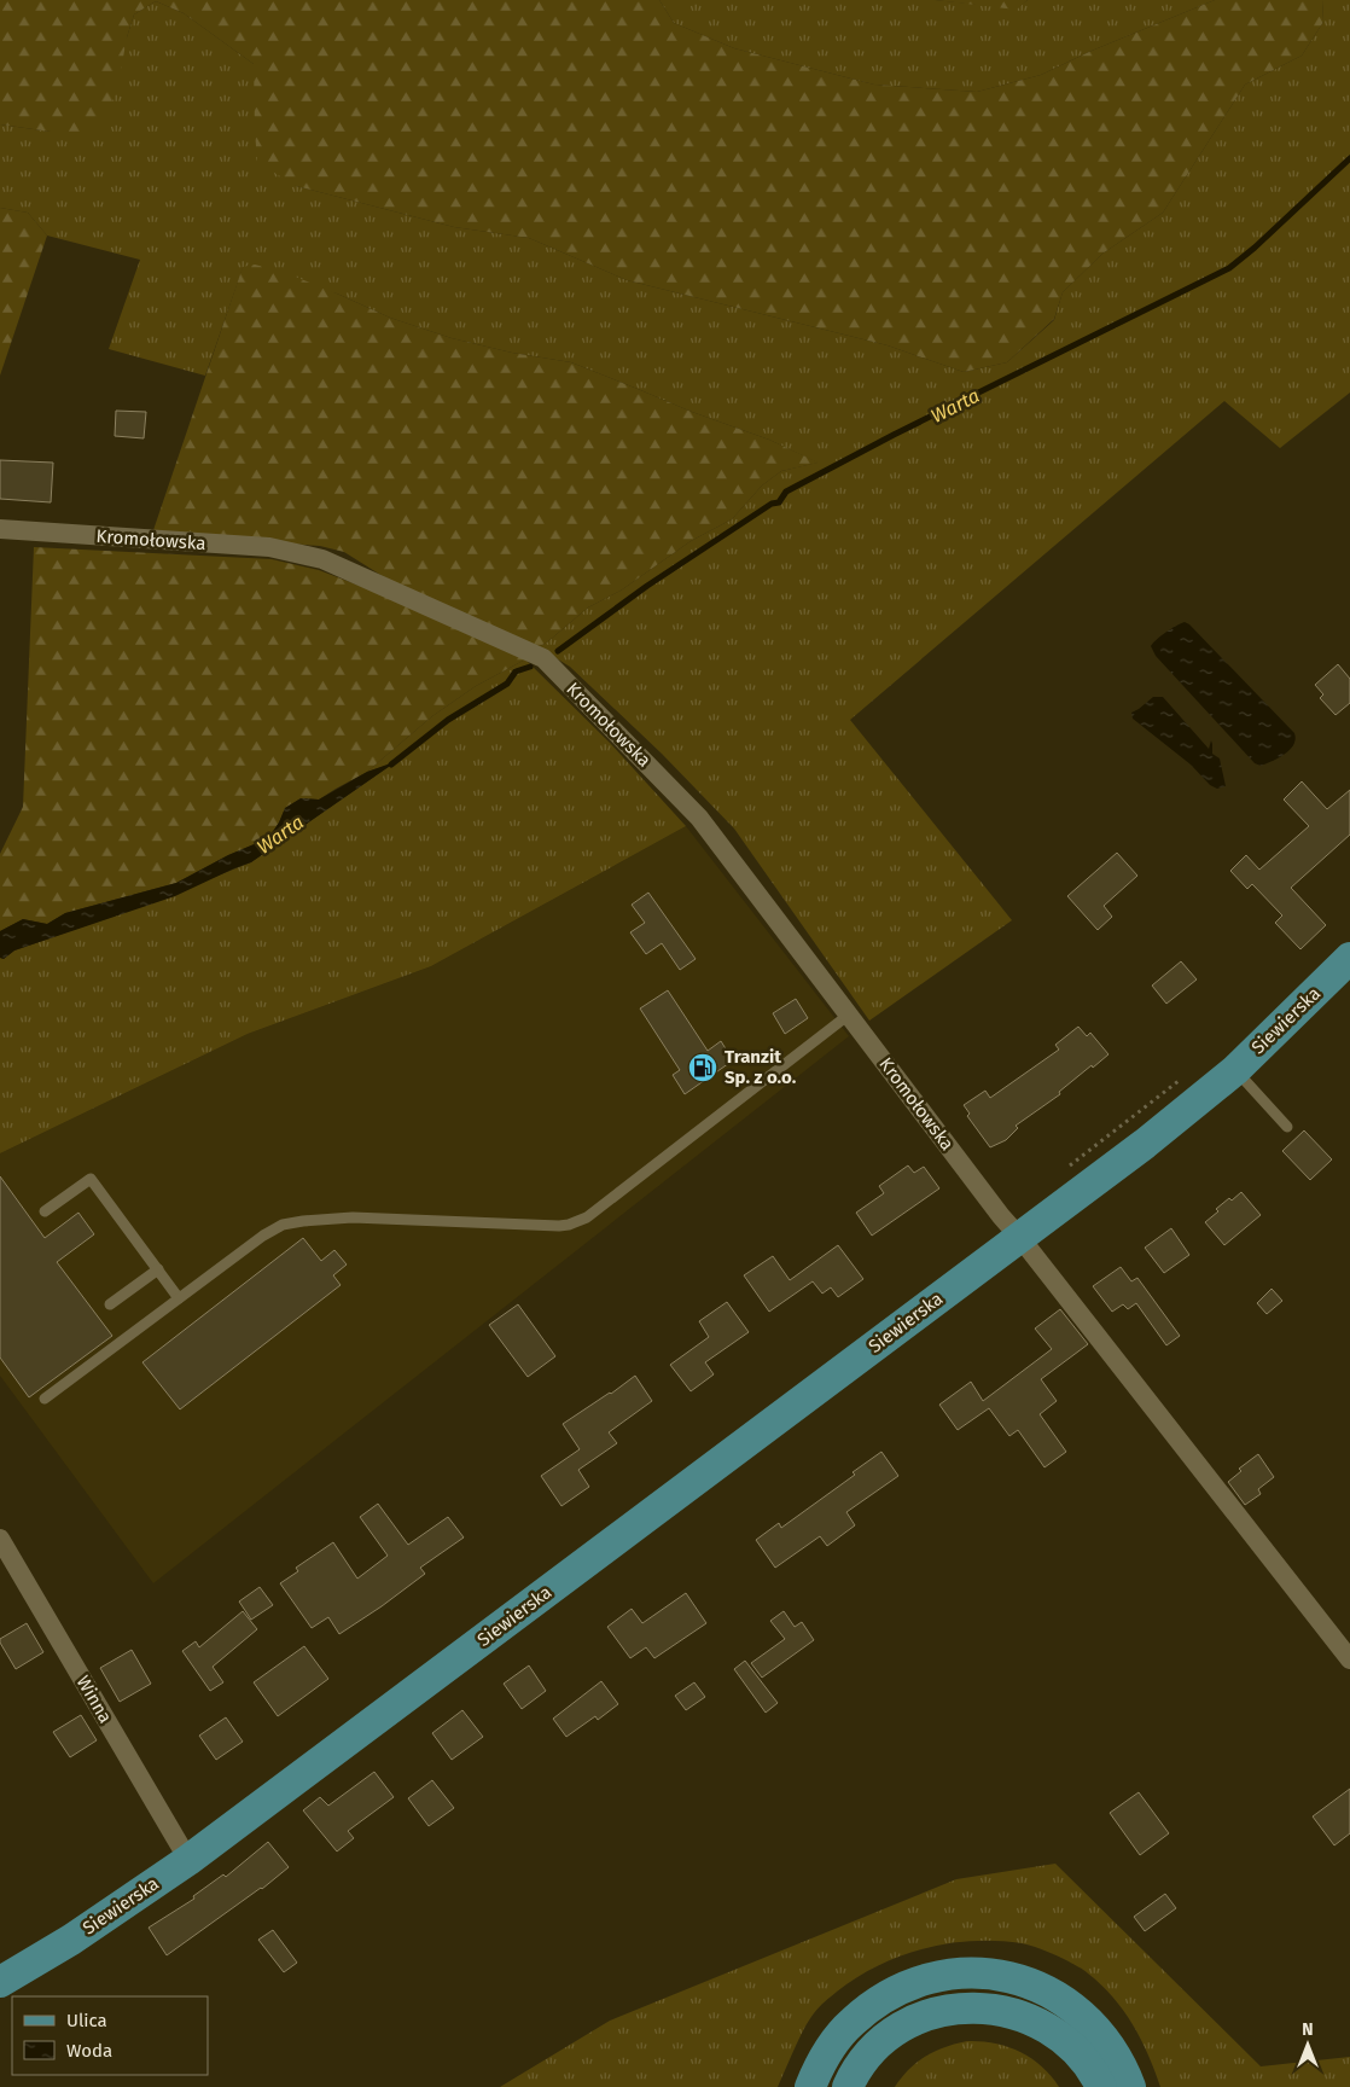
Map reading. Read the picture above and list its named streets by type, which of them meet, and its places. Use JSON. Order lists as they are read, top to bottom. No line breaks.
{"streets":{"main road":["Siewierska"],"street":["Kromołowska","Winna"]},"crossings":[["Kromołowska","Siewierska"],["Siewierska","Winna"]],"water":["Warta"],"places":{"fuel station":["Tranzit Sp. z o.o."]},"legend":["Ulica","Woda"],"north":"top"}
